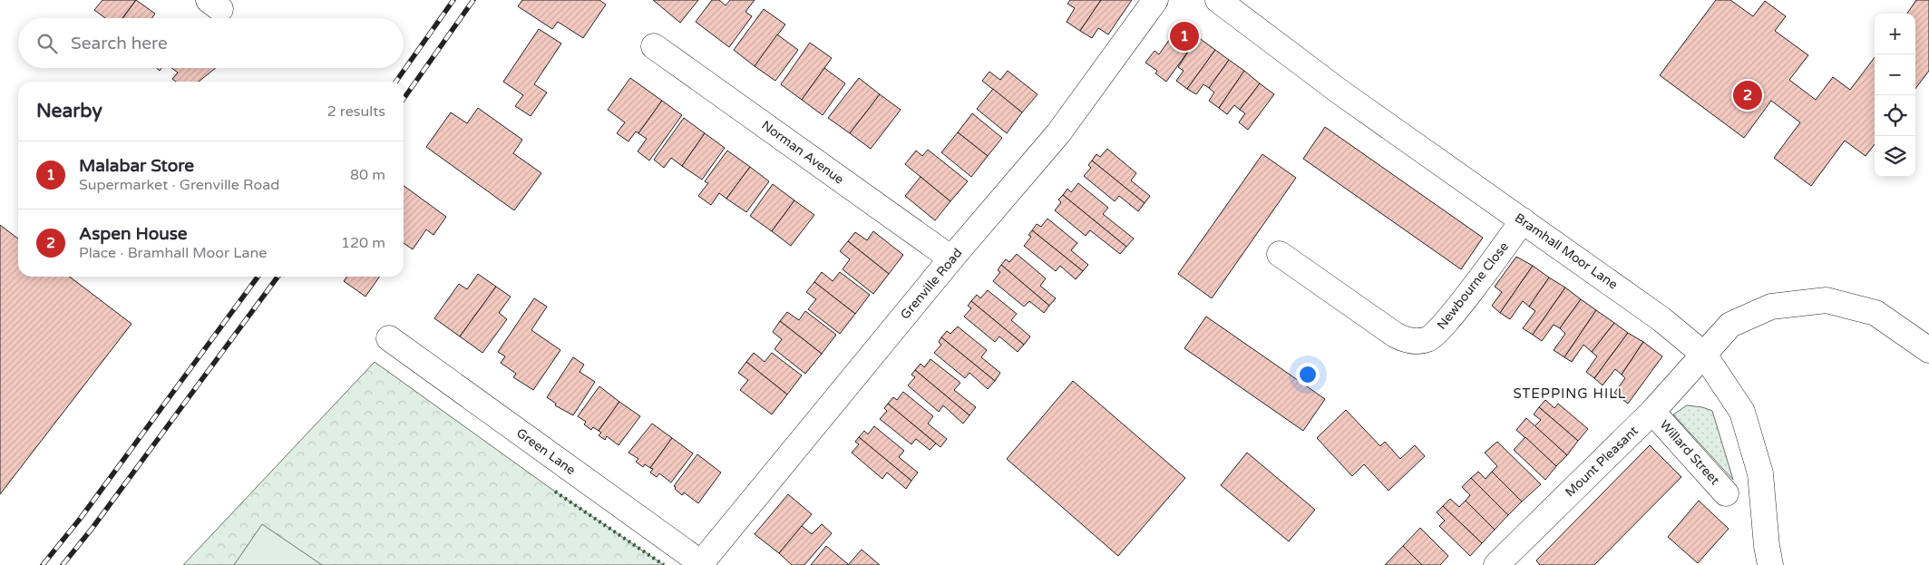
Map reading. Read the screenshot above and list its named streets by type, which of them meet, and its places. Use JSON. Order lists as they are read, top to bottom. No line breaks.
{"streets":{"street":["Norman Avenue","Bramhall Moor Lane","Grenville Road","Newbourne Close","Green Lane","Willard Street","Mount Pleasant"]},"crossings":[["Norman Avenue","Grenville Road"],["Bramhall Moor Lane","Newbourne Close"],["Bramhall Moor Lane","Mount Pleasant"],["Grenville Road","Green Lane"],["Willard Street","Mount Pleasant"]],"districts":["STEPPING HILL"],"page":{"map_buttons":["+","−"],"search":"Search here","pins":["1","2"],"heading":["Nearby","2 results"],"list":[{"mark":"1","name":"Malabar Store","note":"Supermarket · Grenville Road","value":"80 m"},{"mark":"2","name":"Aspen House","note":"Place · Bramhall Moor Lane","value":"120 m"}]}}
